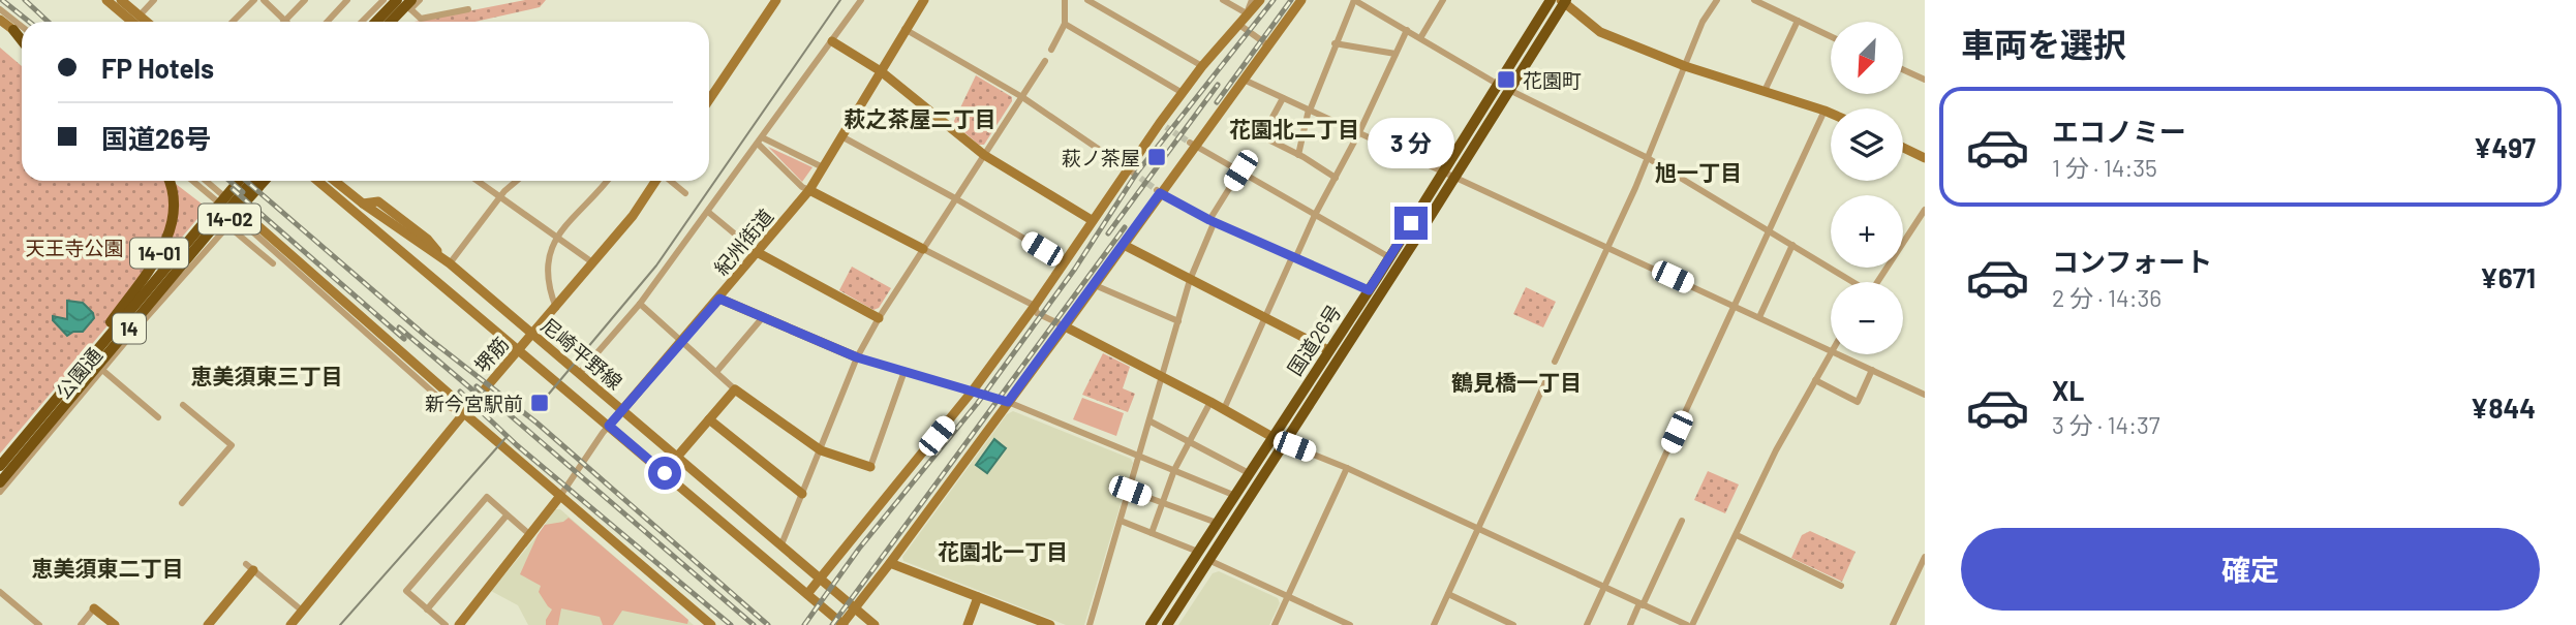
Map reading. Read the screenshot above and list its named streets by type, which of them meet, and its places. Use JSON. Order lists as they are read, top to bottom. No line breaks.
{"streets":{"highway":["14-02","14-01","14","国道26号"],"street":["紀州街道","尼崎平野線","堺筋","公園通"]},"crossings":[["14-02","14"],["紀州街道","尼崎平野線"],["14-01","14"],["尼崎平野線","堺筋"]],"districts":["萩之茶屋二丁目","花園北二丁目","旭一丁目","恵美須東三丁目","鶴見橋一丁目","花園北一丁目","恵美須東二丁目"],"parks":["天王寺公園"],"places":{"transit":["花園町","萩ノ茶屋","新今宮駅前"]},"north":"bottom left","page":{"heading":"車両を選択","map_buttons":["+","−"],"banner":["FP Hotels","国道26号"],"list":[{"name":"エコノミー","note":"1 分 · 14:35","value":"¥497"},{"name":"コンフォート","note":"2 分 · 14:36","value":"¥671"},{"name":"XL","note":"3 分 · 14:37","value":"¥844"}],"bubble":"3 分","buttons":"確定"}}
